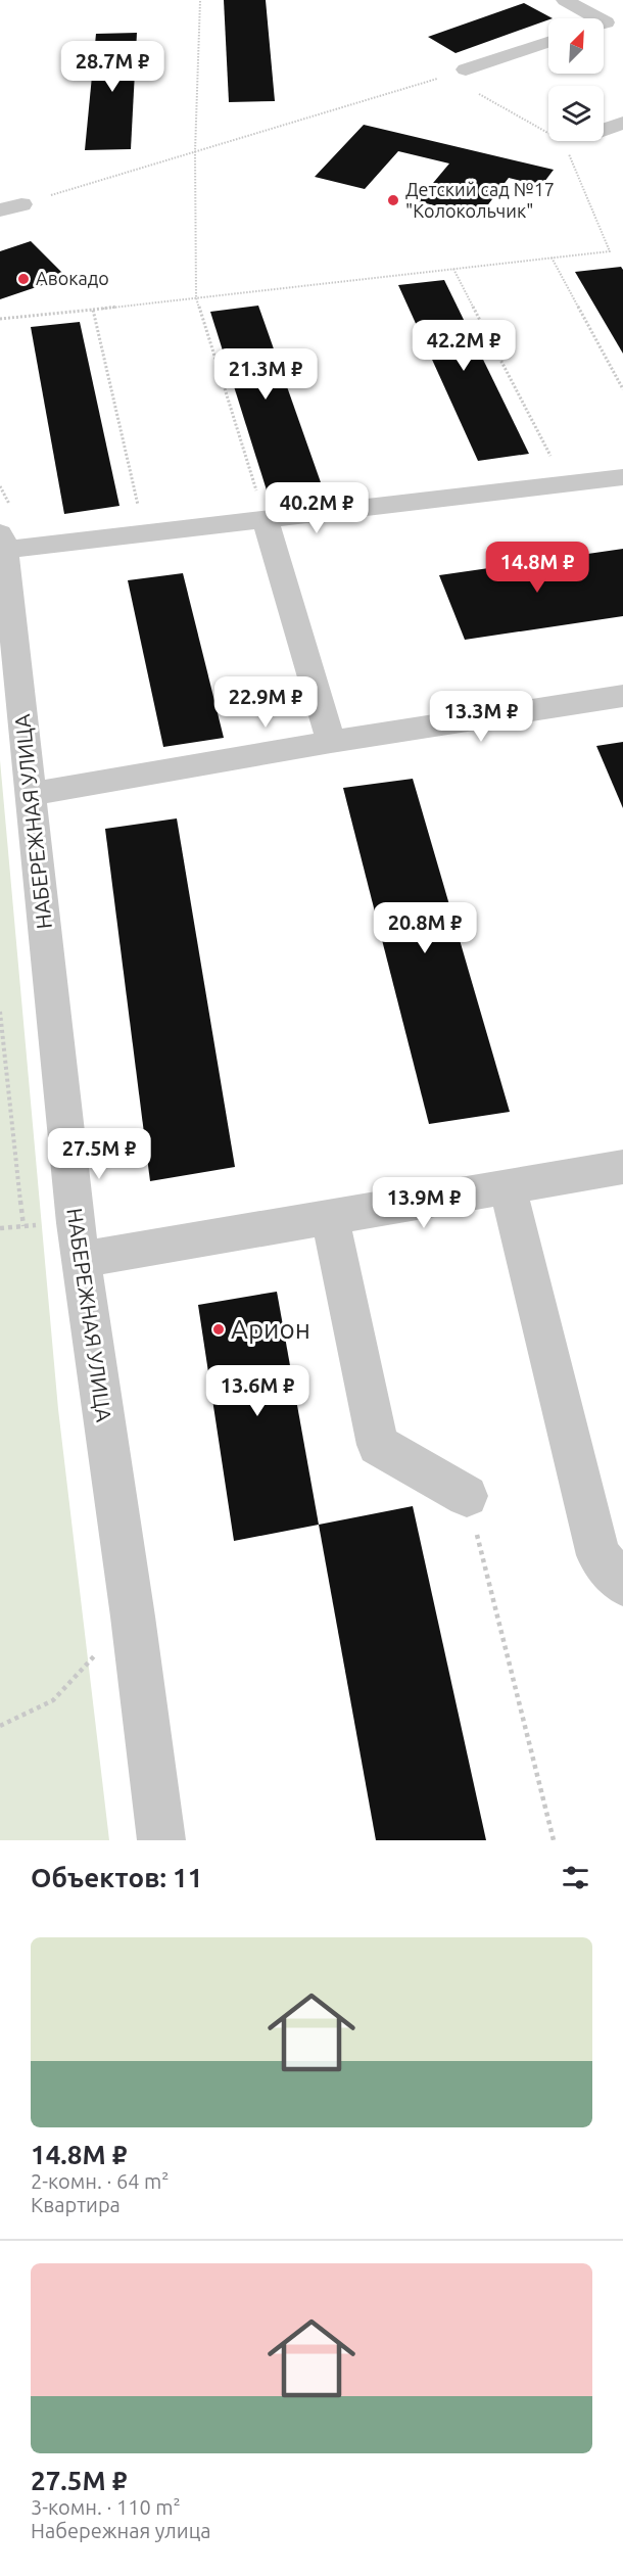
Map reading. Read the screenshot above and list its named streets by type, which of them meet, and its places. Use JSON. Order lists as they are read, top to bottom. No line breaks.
{"streets":{"street":["НАБЕРЕЖНАЯ УЛИЦА"]},"places":["Детский сад №17 \"Колокольчик\"","Авокадо","Арион"],"north":"top right","page":{"price":["28.7M ₽","42.2M ₽","21.3M ₽","40.2M ₽","14.8M ₽","22.9M ₽","13.3M ₽","20.8M ₽","27.5M ₽","13.9M ₽","13.6M ₽"],"heading":"Объектов: 11","list":[{"name":"14.8M ₽","note":"2-комн. · 64 m² · Квартира"},{"name":"27.5M ₽","note":"3-комн. · 110 m² · Набережная улица"}]}}
